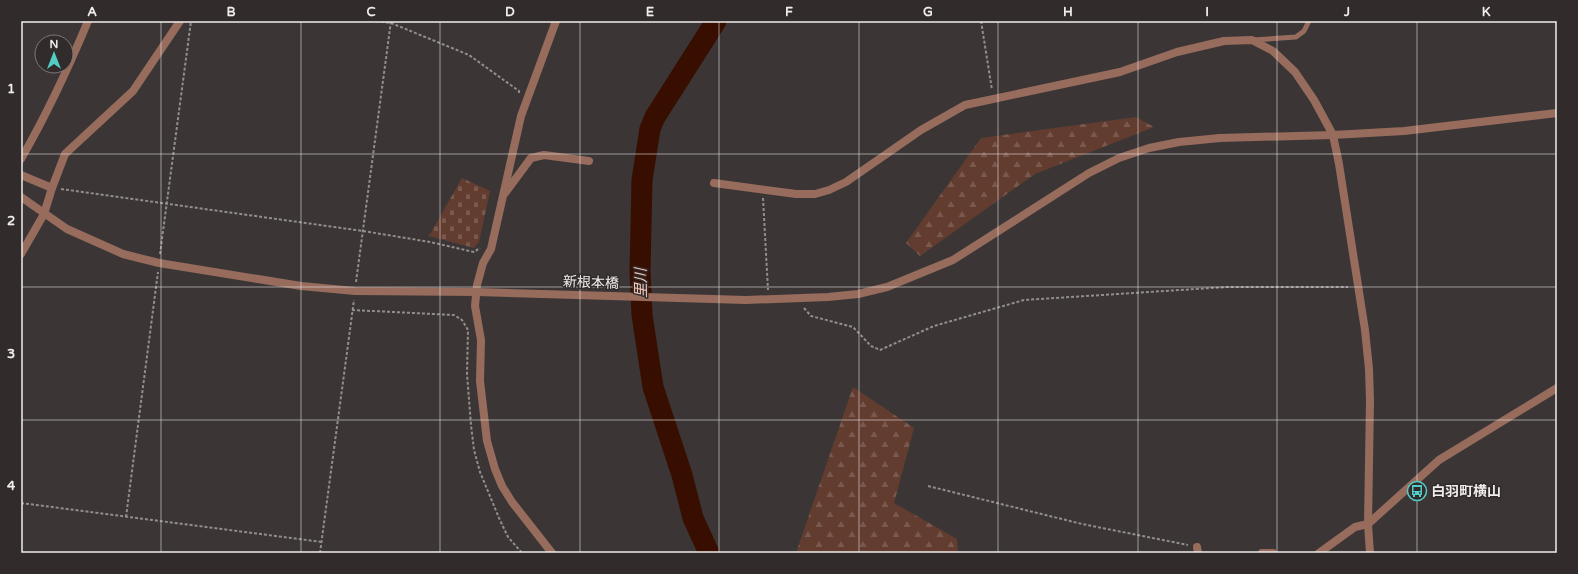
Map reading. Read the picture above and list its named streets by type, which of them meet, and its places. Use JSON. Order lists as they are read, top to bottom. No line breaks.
{"streets":{"street":["新根本橋"]},"water":["里川"],"places":{"bus stop":["白羽町横山"]},"north":"top","grid":{"columns":["A","B","C","D","E","F","G","H","I","J","K"],"rows":["1","2","3","4"]}}
